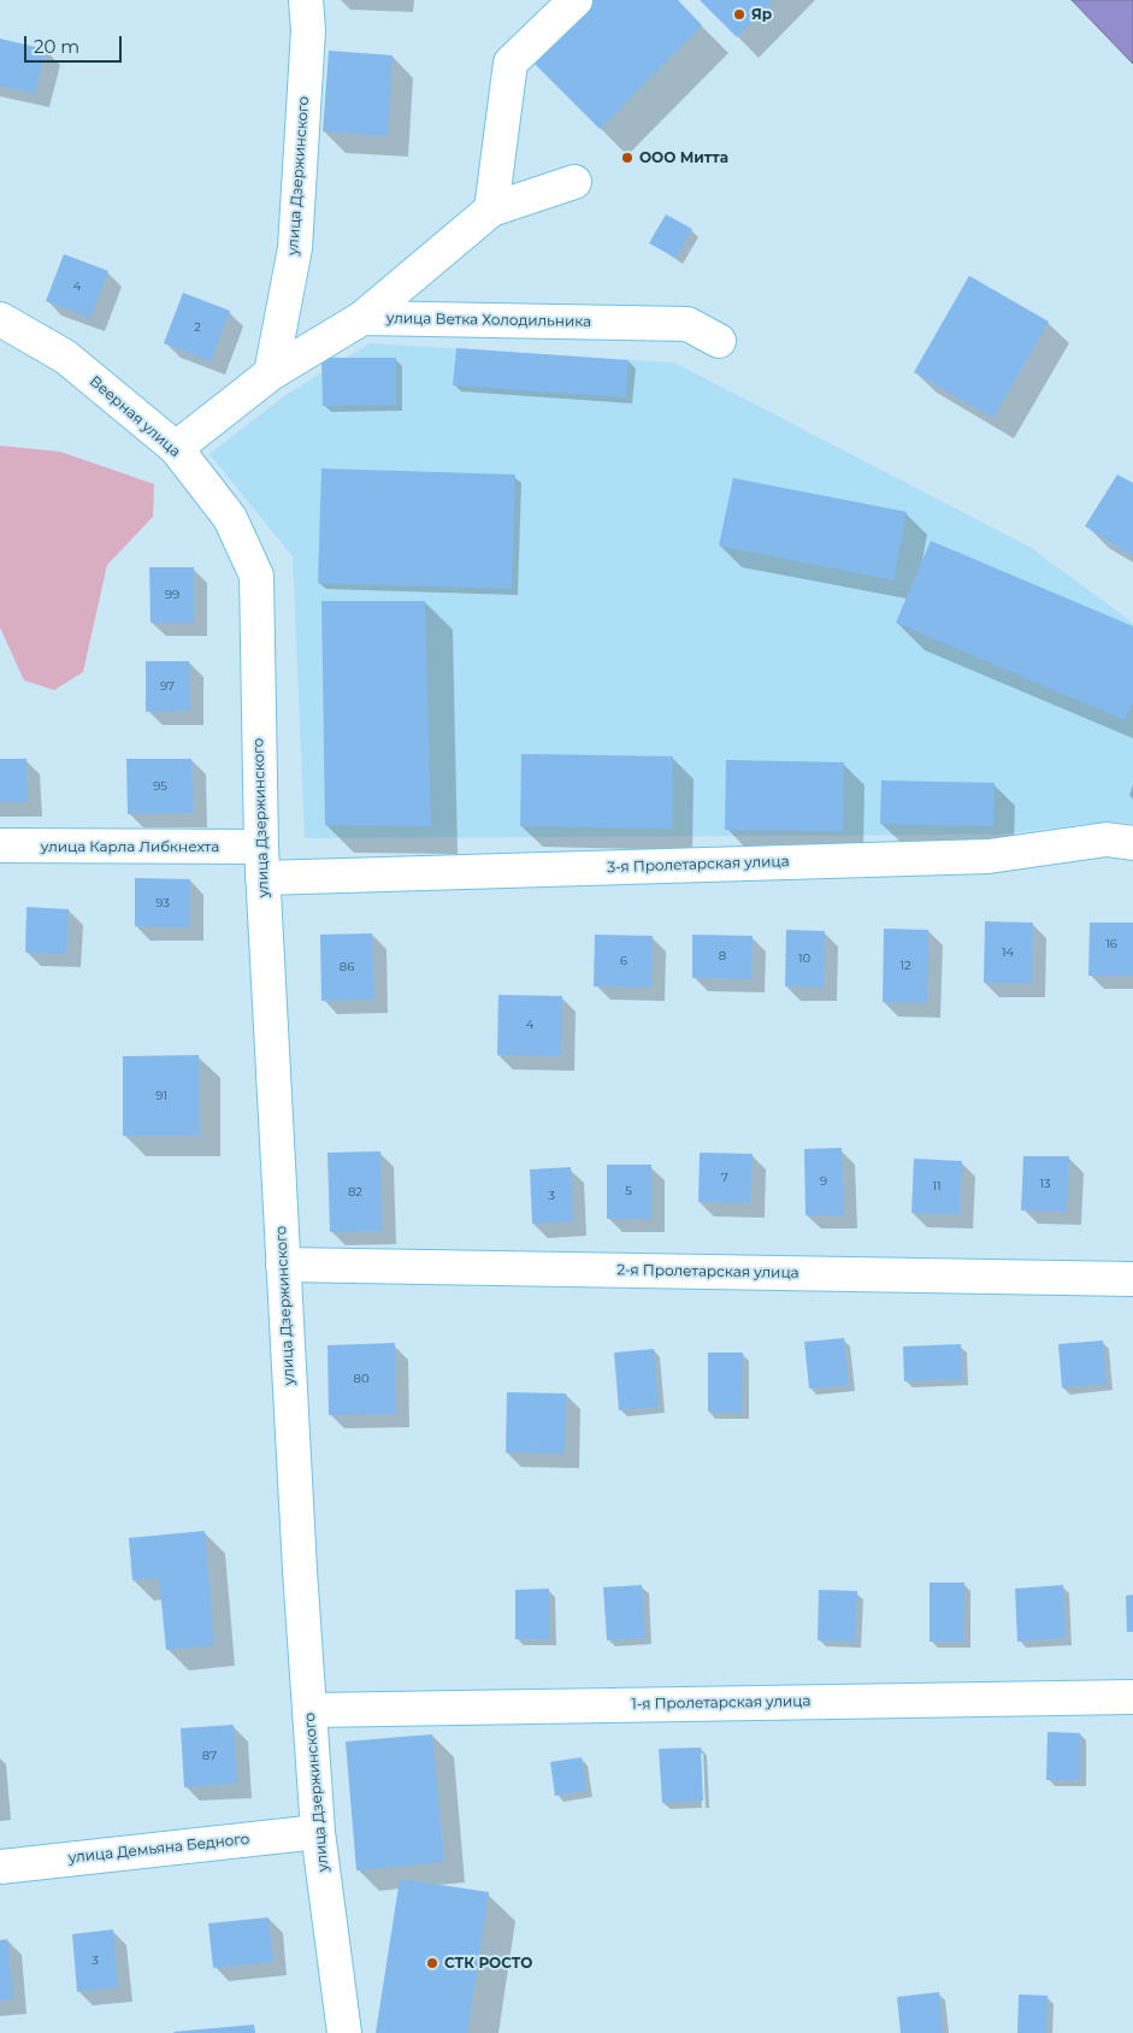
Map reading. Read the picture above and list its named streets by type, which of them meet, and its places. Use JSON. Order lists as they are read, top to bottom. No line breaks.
{"streets":{"street":["улица Дзержинского","улица Ветка Холодильника","Веерная улица","улица Карла Либкнехта","3-я Пролетарская улица","2-я Пролетарская улица","1-я Пролетарская улица","улица Демьяна Бедного"]},"crossings":[["улица Дзержинского","Веерная улица"],["улица Дзержинского","улица Карла Либкнехта"],["улица Дзержинского","3-я Пролетарская улица"],["улица Дзержинского","2-я Пролетарская улица"],["улица Дзержинского","1-я Пролетарская улица"],["улица Дзержинского","улица Демьяна Бедного"],["улица Карла Либкнехта","3-я Пролетарская улица"]],"places":["Яр","ООО Митта","СТК РОСТО"],"house_numbers":["4","2","99","97","95","93","16","14","8","10","6","12","86","4","91","7","9","13","11","5","82","3","80","87","3"],"scale_bar":"20 m"}
